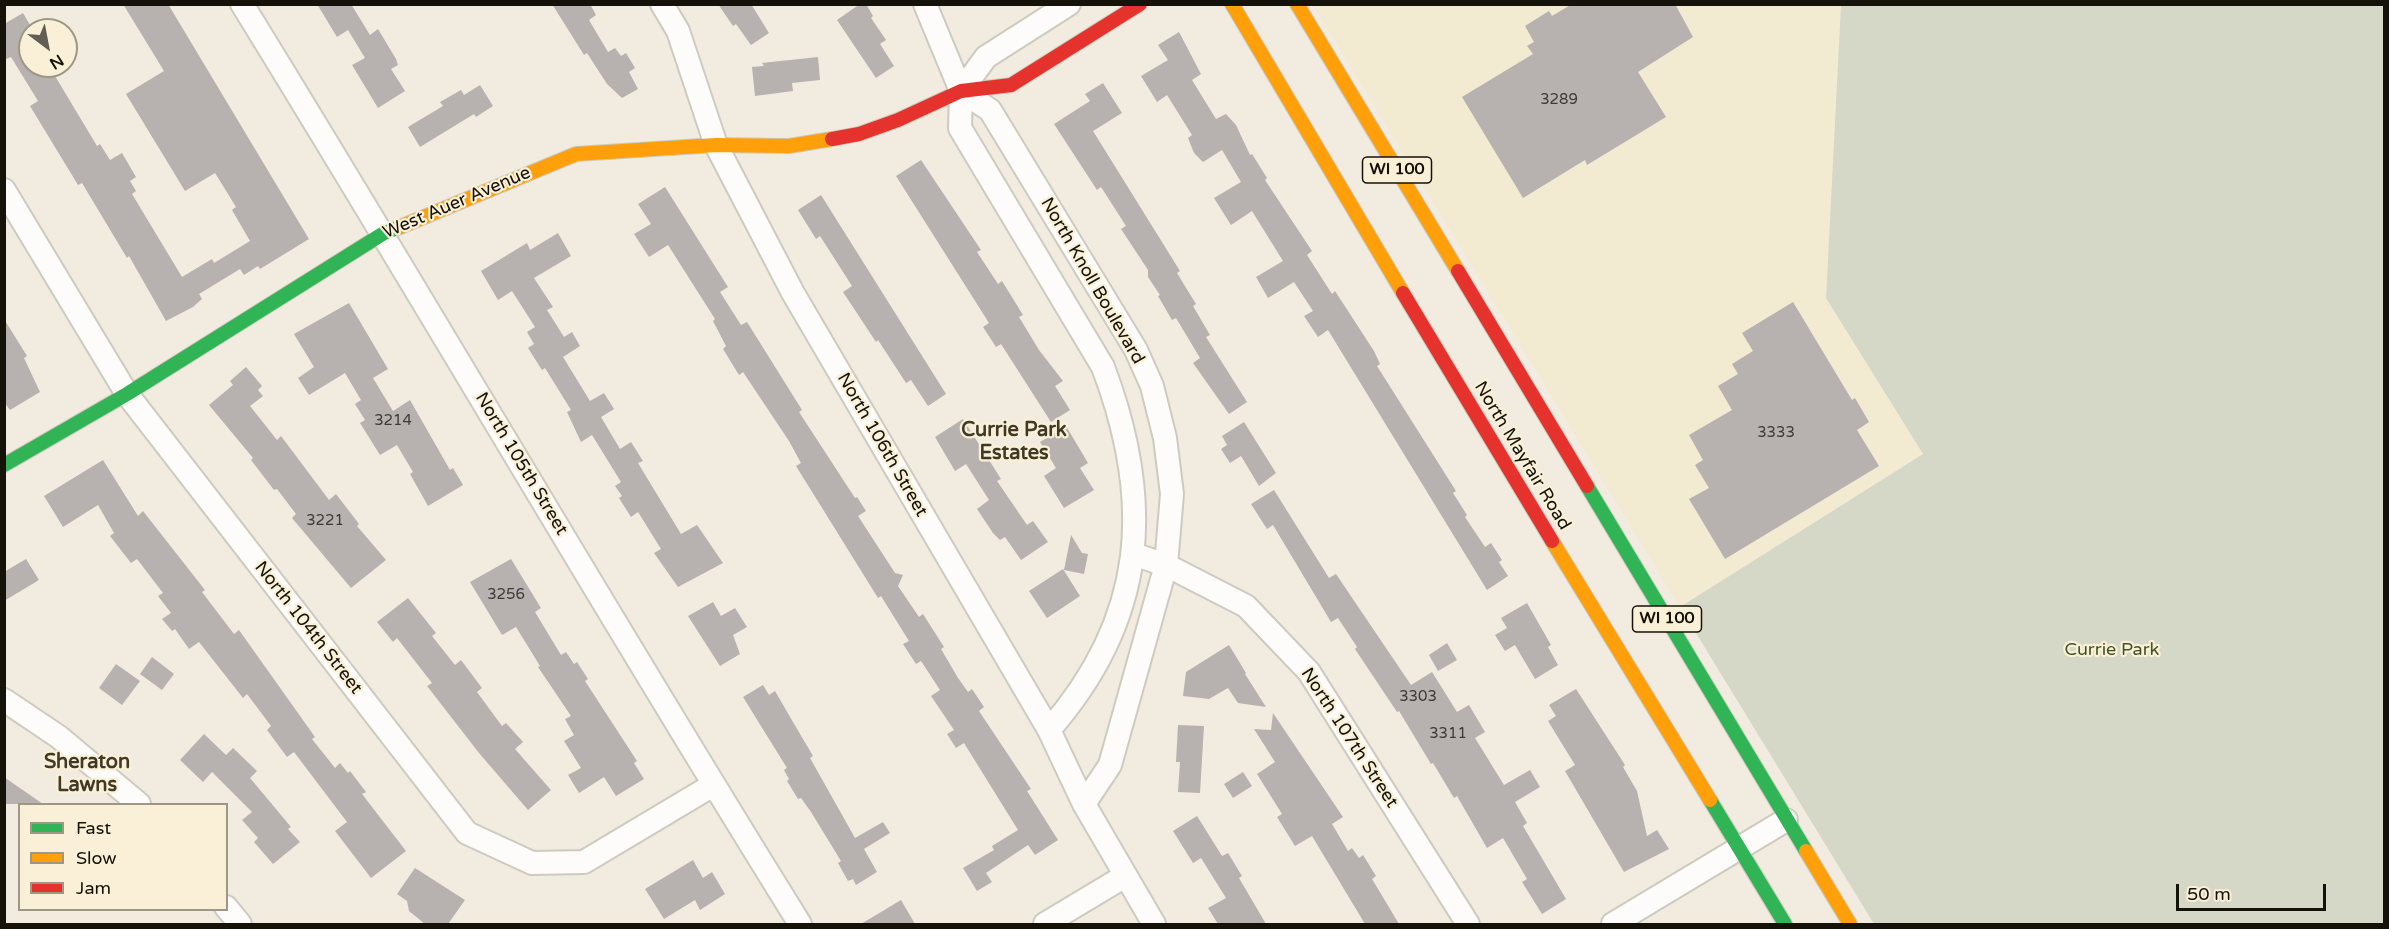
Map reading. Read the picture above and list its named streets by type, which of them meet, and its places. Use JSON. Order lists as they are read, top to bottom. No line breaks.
{"streets":{"main road":["WI 100","West Auer Avenue","North Mayfair Road"],"street":["North Knoll Boulevard","North 106th Street","North 105th Street","North 104th Street","North 107th Street"]},"crossings":[["West Auer Avenue","North Knoll Boulevard"],["West Auer Avenue","North 106th Street"],["West Auer Avenue","North 105th Street"],["West Auer Avenue","North 104th Street"],["North Knoll Boulevard","North 106th Street"],["North Knoll Boulevard","North 107th Street"],["North 105th Street","North 104th Street"]],"districts":["Currie Park Estates","Sheraton Lawns"],"parks":["Currie Park"],"house_numbers":["3289","3214","3333","3221","3256","3303","3311"],"legend":["Fast","Slow","Jam"],"scale_bar":"50 m","north":"bottom right"}
